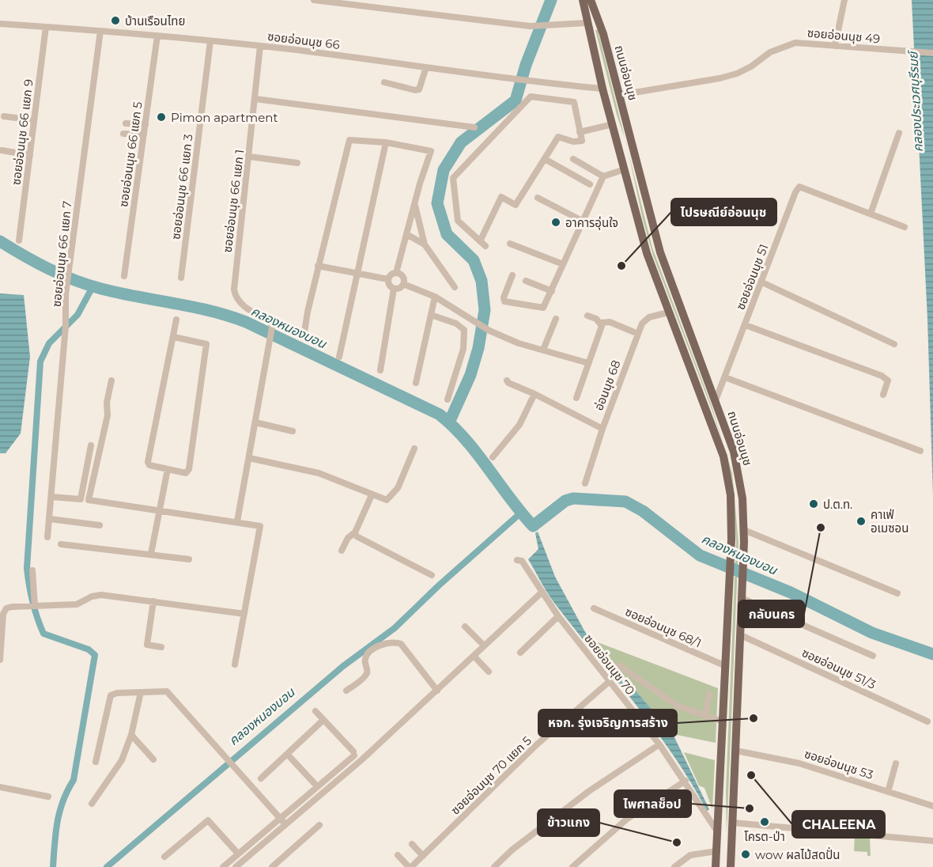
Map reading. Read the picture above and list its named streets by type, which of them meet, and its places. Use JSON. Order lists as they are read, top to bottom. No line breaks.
{"streets":{"main road":["ถนนอ่อนนุช"],"street":["ซอยอ่อนนุช 49","ซอยอ่อนนุช 66","ซอยอ่อนนุช 66 แยก 9","ซอยอ่อนนุช 66 แยก 5","ซอยอ่อนนุช 66 แยก 3","ซอยอ่อนนุช 66 แยก 1","ซอยอ่อนนุช 66 แยก 7","ซอยอ่อนนุช 51","อ่อนนุช 68","ซอยอ่อนนุช 68/1","ซอยอ่อนนุช 70","ซอยอ่อนนุช 51/3","ซอยอ่อนนุช 53","ซอยอ่อนนุช 70 แยก 5"]},"crossings":[["ซอยอ่อนนุช 49","ถนนอ่อนนุช"],["ซอยอ่อนนุช 66","ถนนอ่อนนุช"],["ซอยอ่อนนุช 66","ซอยอ่อนนุช 66 แยก 9"],["ซอยอ่อนนุช 66","ซอยอ่อนนุช 66 แยก 5"],["ซอยอ่อนนุช 66","ซอยอ่อนนุช 66 แยก 3"],["ซอยอ่อนนุช 66","ซอยอ่อนนุช 66 แยก 1"],["ซอยอ่อนนุช 66","ซอยอ่อนนุช 66 แยก 7"],["ถนนอ่อนนุช","ซอยอ่อนนุช 51"],["ถนนอ่อนนุช","อ่อนนุช 68"],["ถนนอ่อนนุช","ซอยอ่อนนุช 68/1"],["ถนนอ่อนนุช","ซอยอ่อนนุช 70"],["ถนนอ่อนนุช","ซอยอ่อนนุช 51/3"],["ถนนอ่อนนุช","ซอยอ่อนนุช 53"],["ซอยอ่อนนุช 70","ซอยอ่อนนุช 70 แยก 5"]],"water":["คลองประเวศบุรีรมย์","คลองหนองบอน"],"places":["บ้านเรือนไทย","Pimon apartment","อาคารอุ่นใจ","ไปรษณีย์อ่อนนุช","ป.ต.ท.","คาเฟ่ อเมซอน","กลับนคร","หจก. รุ่งเจริญการสร้าง","CHALEENA","ไพศาลช็อป","โครต-ป่า","ข้าวแกง","wow ผลไม้สดปั่น"]}
